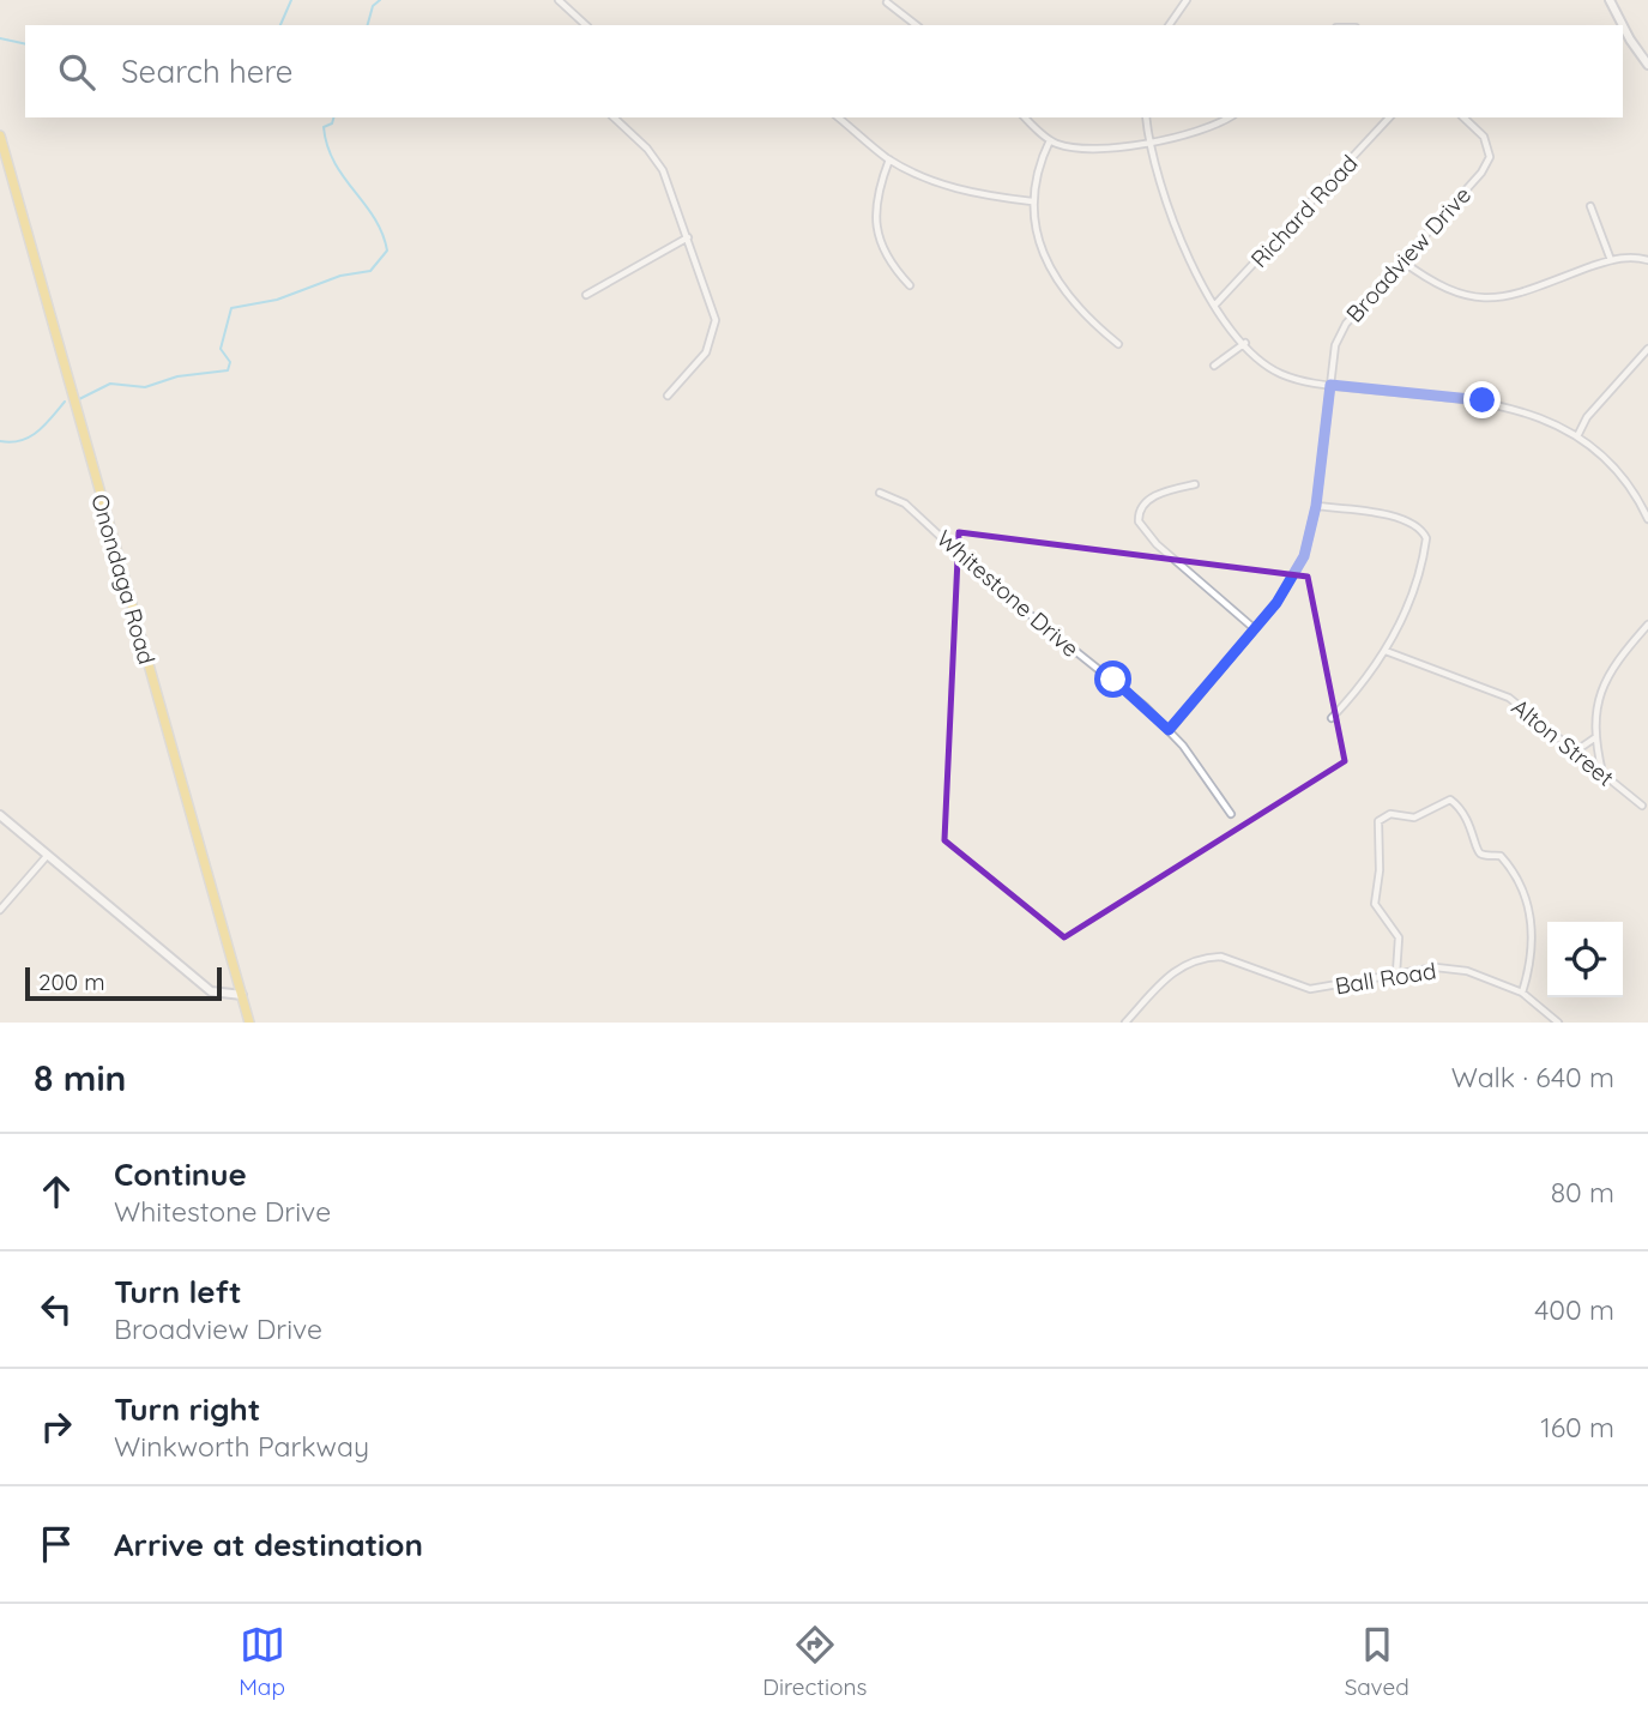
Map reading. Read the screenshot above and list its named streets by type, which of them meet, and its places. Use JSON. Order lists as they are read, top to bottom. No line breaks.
{"streets":{"main road":["Onondaga Road"],"street":["Richard Road","Broadview Drive","Whitestone Drive","Alton Street","Ball Road"]},"crossings":[["Broadview Drive","Whitestone Drive"]],"scale_bar":"200 m","page":{"search":"Search here","scale":"200 m","heading":["8 min","Walk · 640 m"],"list":[["Continue","Whitestone Drive","80 m"],["Turn left","Broadview Drive","400 m"],["Turn right","Winkworth Parkway","160 m"],"Arrive at destination"],"nav":["Map","Directions","Saved"]}}
